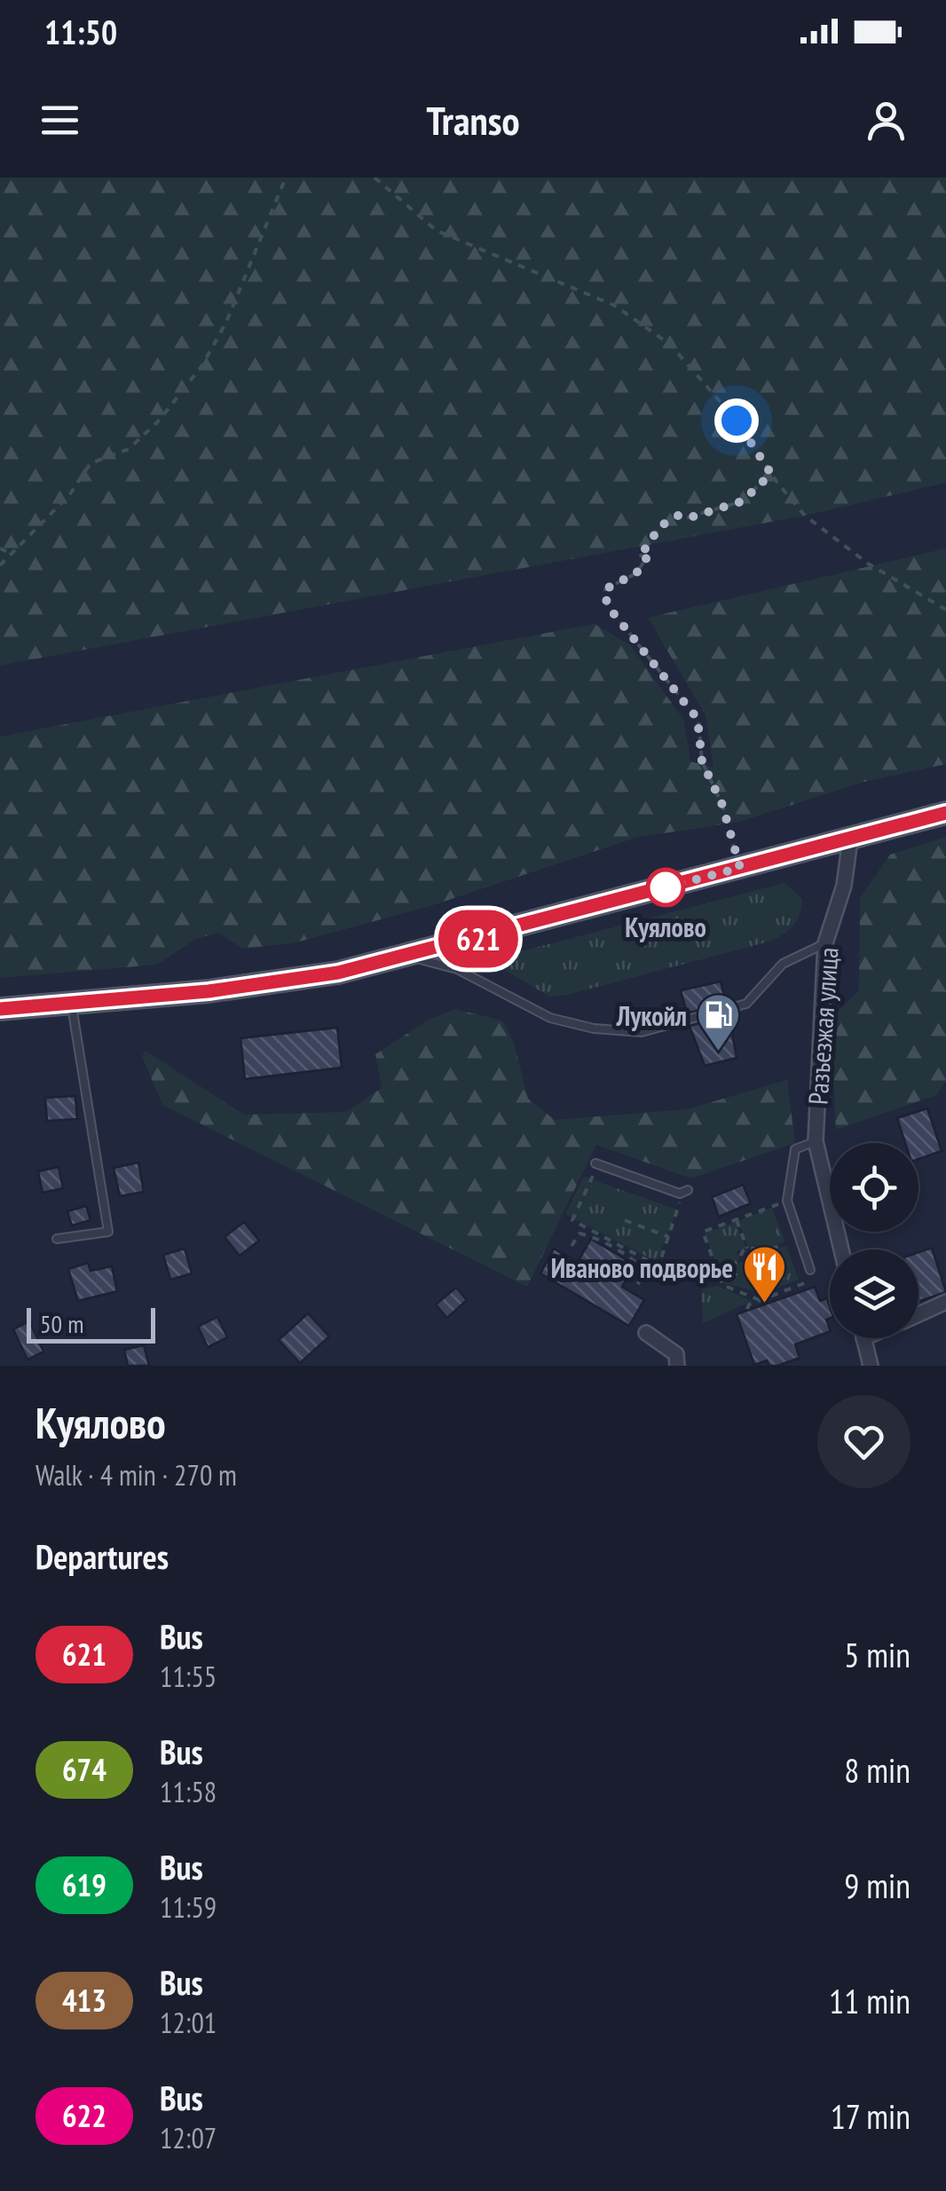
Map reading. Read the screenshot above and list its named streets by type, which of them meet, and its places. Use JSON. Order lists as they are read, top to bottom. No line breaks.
{"streets":{"street":["Разъезжая улица"]},"places":{"other":["Куялово"],"fuel station":["Лукойл"],"restaurant":["Иваново подворье"]},"lines":["bus line 621"],"scale_bar":"50 m","page":{"status":"11:50","header":"Transo","on_map":"621","scale":"50 m","heading":[["Куялово","Walk · 4 min · 270 m"],"Departures"],"list":[{"mark":"621","name":"Bus","note":"11:55","value":"5 min"},{"mark":"674","name":"Bus","note":"11:58","value":"8 min"},{"mark":"619","name":"Bus","note":"11:59","value":"9 min"},{"mark":"413","name":"Bus","note":"12:01","value":"11 min"},{"mark":"622","name":"Bus","note":"12:07","value":"17 min"}]}}
